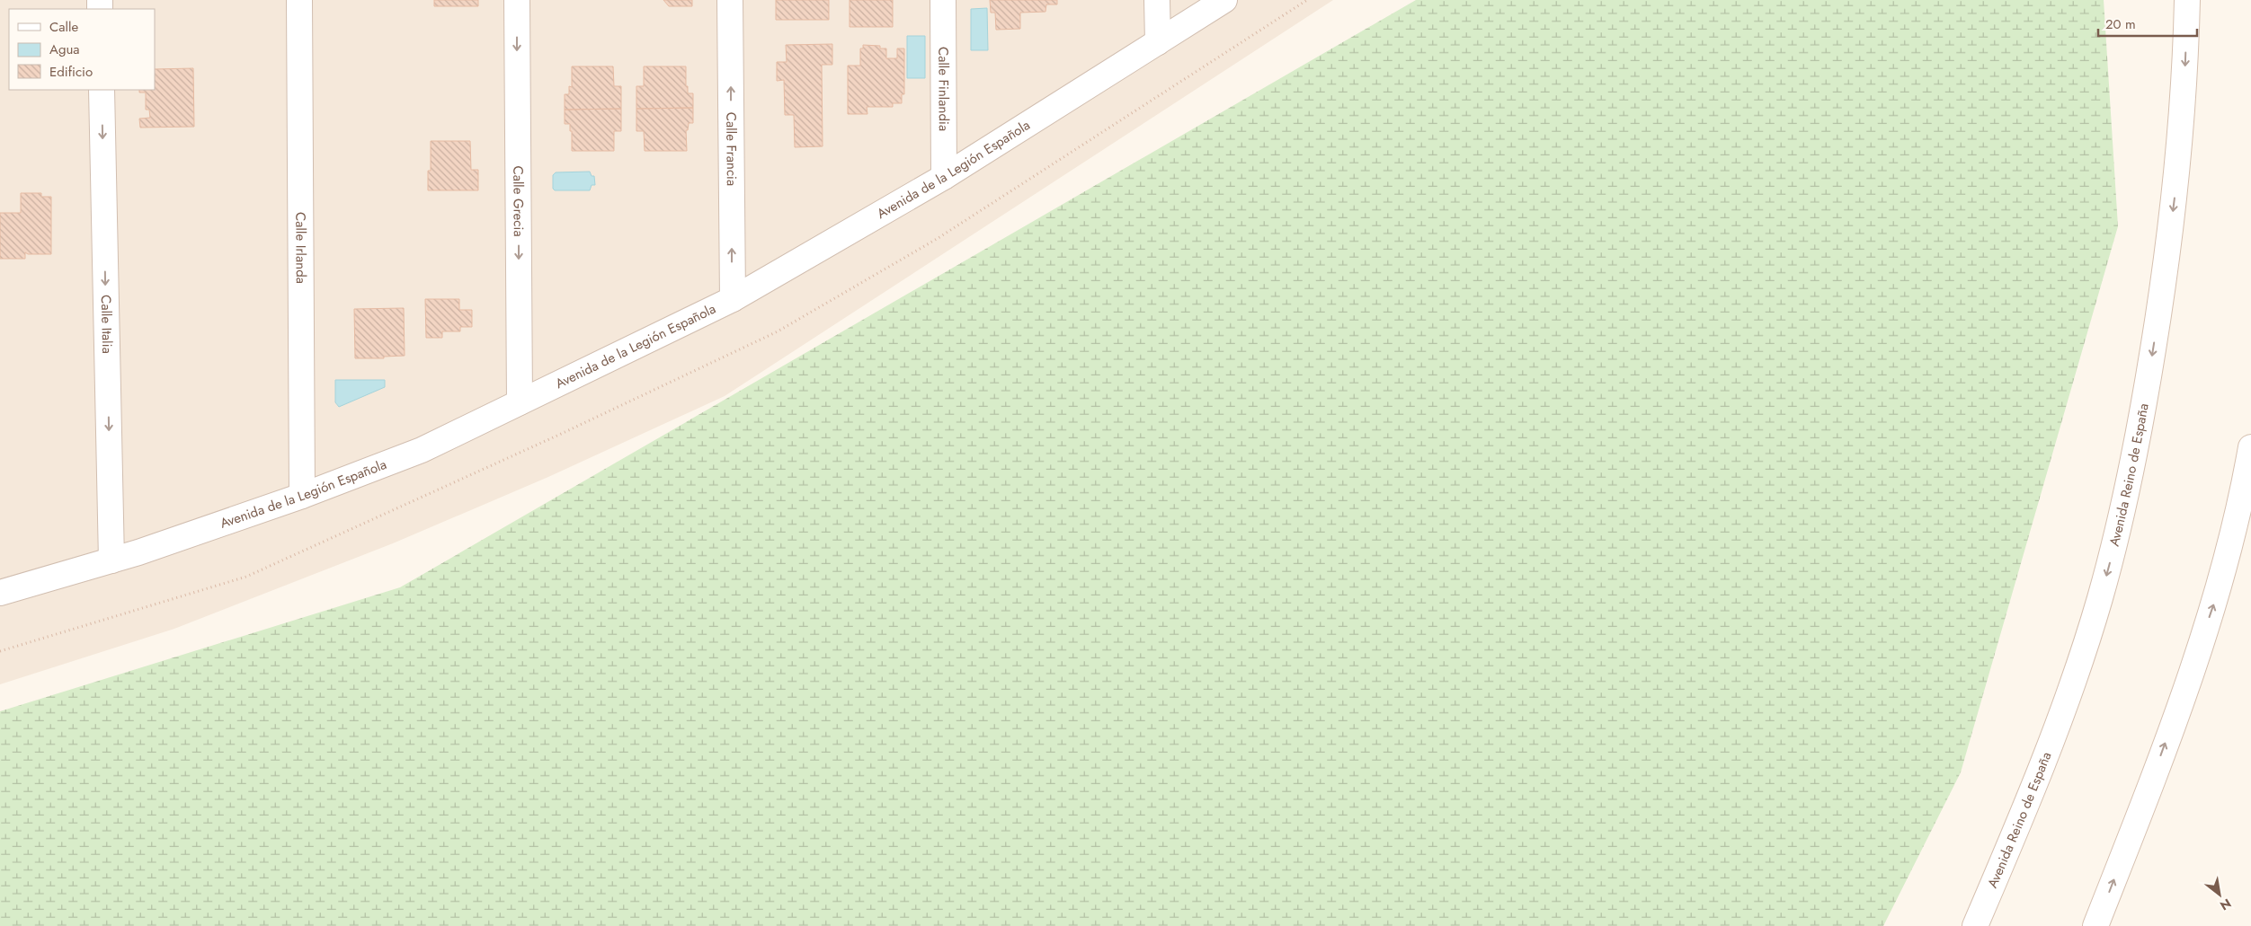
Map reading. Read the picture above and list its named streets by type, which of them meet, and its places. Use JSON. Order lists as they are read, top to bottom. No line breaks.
{"streets":{"street":["Calle Finlandia","Calle Francia","Avenida de la Legión Española","Calle Grecia","Calle Irlanda","Calle Italia","Avenida Reino de España"]},"crossings":[["Calle Finlandia","Avenida de la Legión Española"],["Calle Francia","Avenida de la Legión Española"],["Avenida de la Legión Española","Calle Grecia"],["Avenida de la Legión Española","Calle Irlanda"],["Avenida de la Legión Española","Calle Italia"]],"one_way":["Calle Francia","Calle Grecia","Calle Italia"],"legend":["Calle","Agua","Edificio"],"scale_bar":"20 m","north":"bottom right"}
